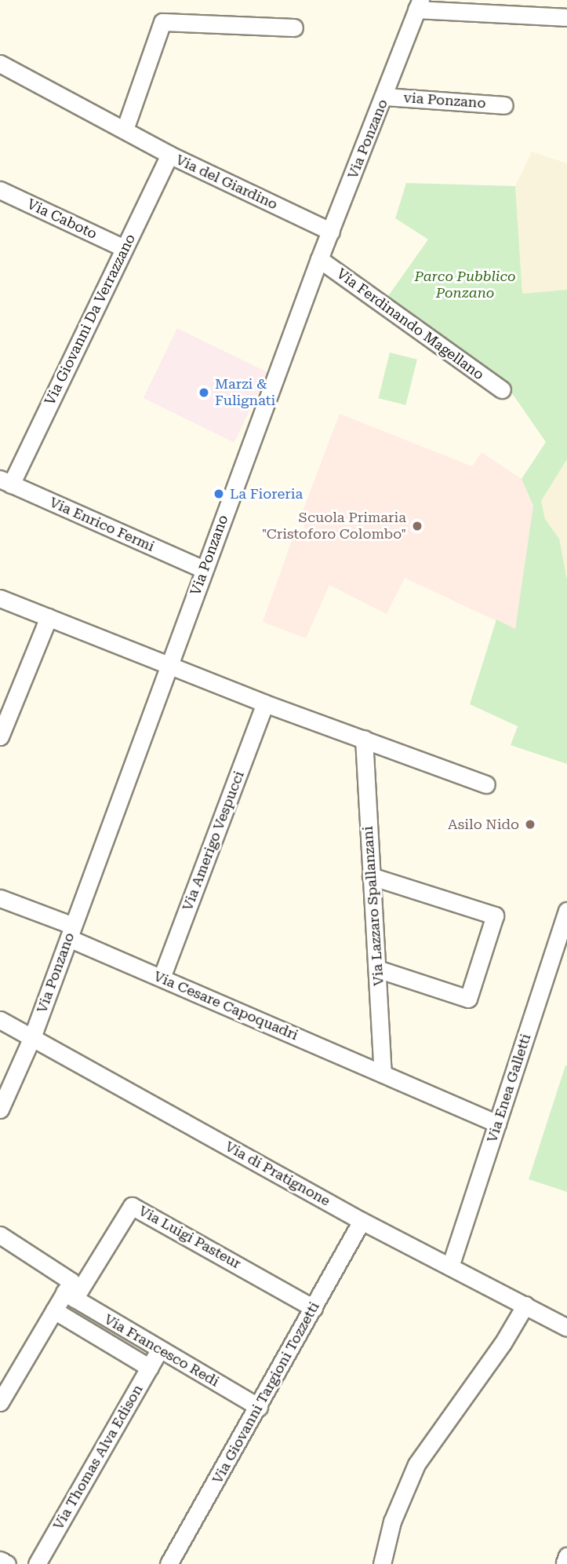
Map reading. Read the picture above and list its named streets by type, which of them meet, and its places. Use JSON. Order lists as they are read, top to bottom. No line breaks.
{"streets":{"street":["via Ponzano","Via Ponzano","Via del Giardino","Via Caboto","Via Giovanni Da Verrazzano","Via Ferdinando Magellano","Via Enrico Fermi","Via Amerigo Vespucci","Via Lazzaro Spallanzani","Via Cesare Capoquadri","Via Enea Galletti","Via di Pratignone","Via Luigi Pasteur","Via Francesco Redi","Via Giovanni Targioni Tozzetti","Via Thomas Alva Edison"]},"crossings":[["via Ponzano","Via Ponzano"],["Via Ponzano","Via del Giardino"],["Via Ponzano","Via Ferdinando Magellano"],["Via Ponzano","Via Enrico Fermi"],["Via Ponzano","Via Cesare Capoquadri"],["Via Ponzano","Via di Pratignone"],["Via del Giardino","Via Giovanni Da Verrazzano"],["Via Caboto","Via Giovanni Da Verrazzano"],["Via Giovanni Da Verrazzano","Via Enrico Fermi"],["Via Amerigo Vespucci","Via Cesare Capoquadri"],["Via Lazzaro Spallanzani","Via Cesare Capoquadri"],["Via Cesare Capoquadri","Via Enea Galletti"],["Via Enea Galletti","Via di Pratignone"],["Via di Pratignone","Via Giovanni Targioni Tozzetti"],["Via Luigi Pasteur","Via Francesco Redi"],["Via Luigi Pasteur","Via Giovanni Targioni Tozzetti"],["Via Francesco Redi","Via Giovanni Targioni Tozzetti"],["Via Francesco Redi","Via Thomas Alva Edison"]],"parks":["Parco Pubblico Ponzano"],"places":["Marzi & Fulignati","La Fioreria","Scuola Primaria \"Cristoforo Colombo\"","Asilo Nido"]}
